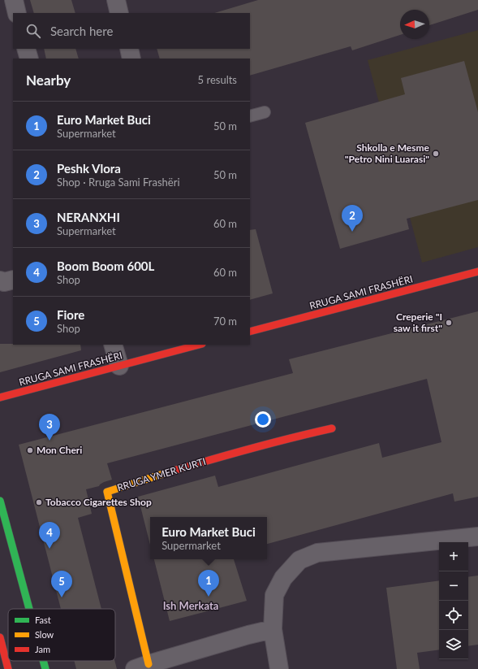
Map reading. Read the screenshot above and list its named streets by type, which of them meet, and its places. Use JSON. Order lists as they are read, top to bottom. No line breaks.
{"streets":{"main road":["RRUGA SAMI FRASHËRI","RRUGA YMER KURTI"]},"districts":["Ish Merkata"],"places":["Shkolla e Mesme \"Petro Nini Luarasi\"","Creperie \"I saw it first\"","Mon Cheri","Tobacco Cigarettes Shop"],"legend":["Fast","Slow","Jam"],"north":"left","page":{"search":"Search here","heading":["Nearby","5 results"],"list":[{"mark":"1","name":"Euro Market Buci","note":"Supermarket","value":"50 m"},{"mark":"2","name":"Peshk Vlora","note":"Shop · Rruga Sami Frashëri","value":"50 m"},{"mark":"3","name":"NERANXHI","note":"Supermarket","value":"60 m"},{"mark":"4","name":"Boom Boom 600L","note":"Shop","value":"60 m"},{"mark":"5","name":"Fiore","note":"Shop","value":"70 m"}],"pins":["2","3","4","1","5"],"popup":["Euro Market Buci","Supermarket"],"map_buttons":["+","−"]}}
